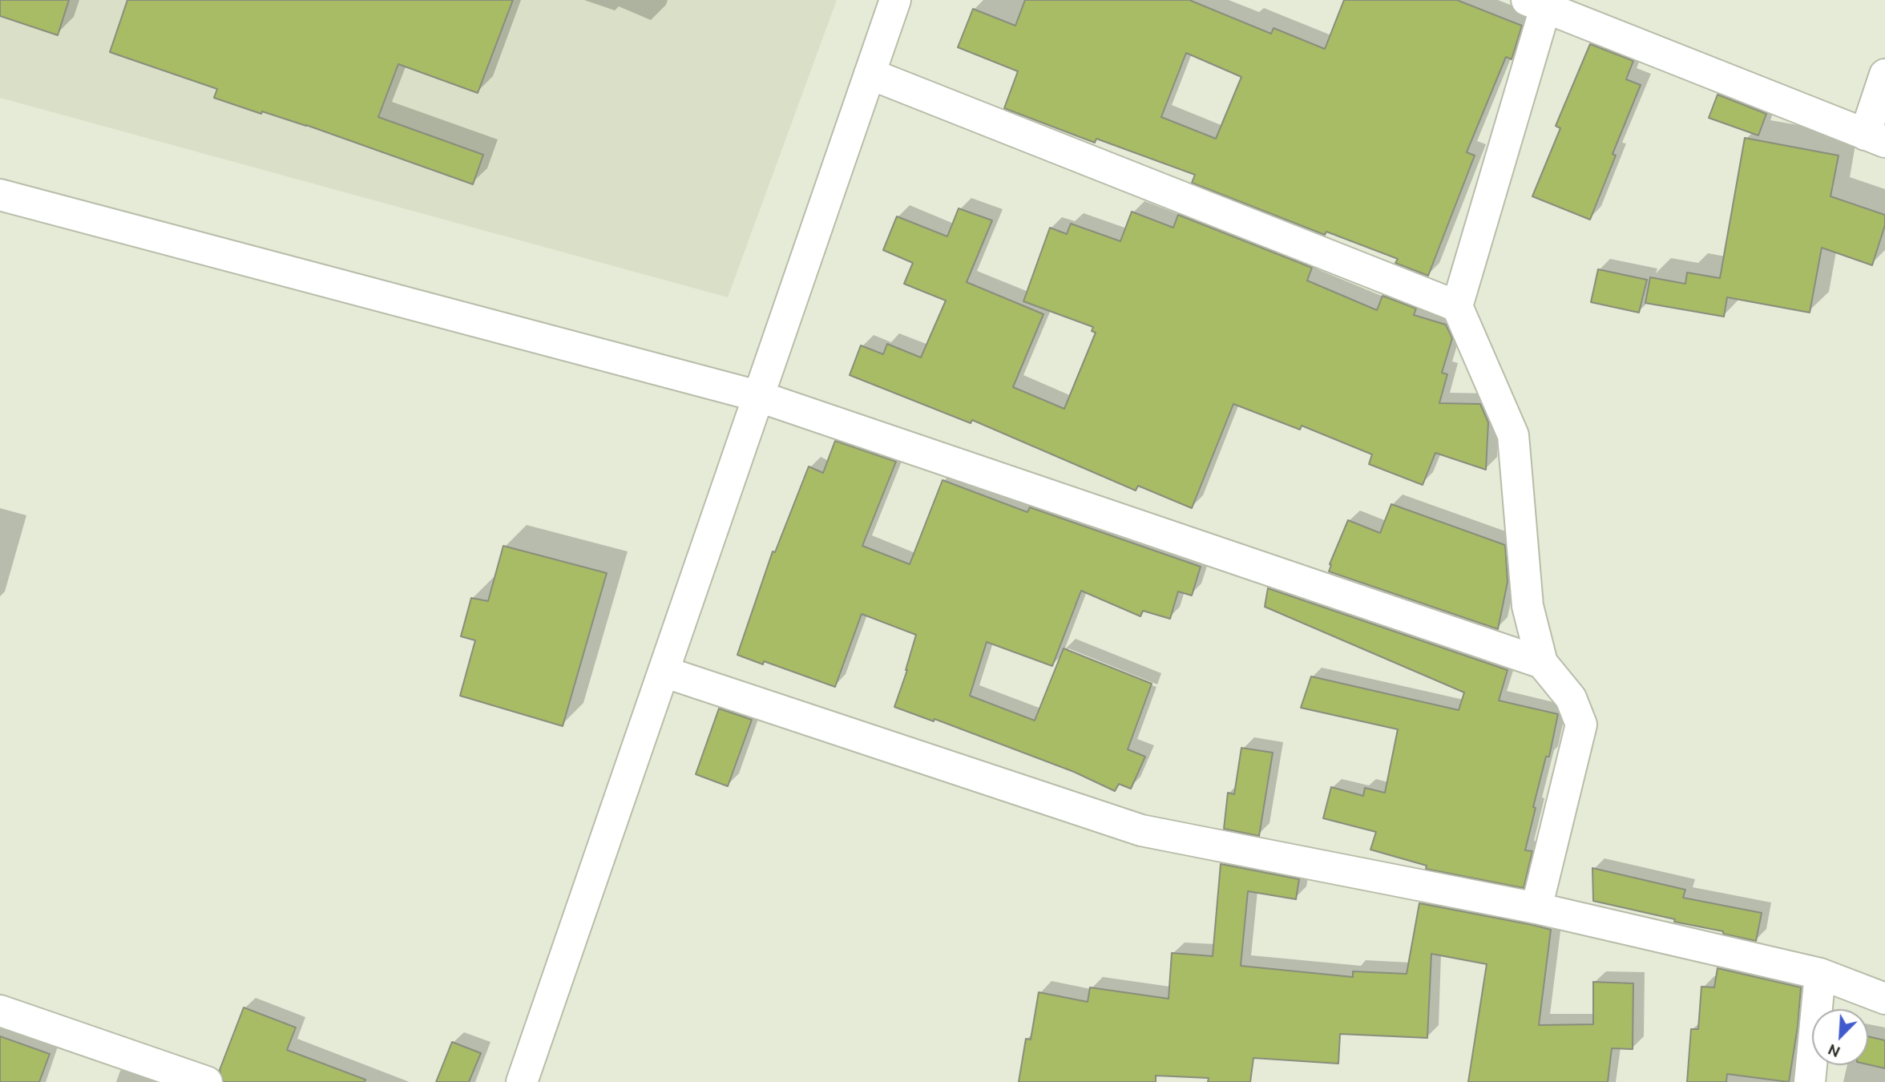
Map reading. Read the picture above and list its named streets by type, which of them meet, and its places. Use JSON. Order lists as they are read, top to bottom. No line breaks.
{"north":"bottom left"}
